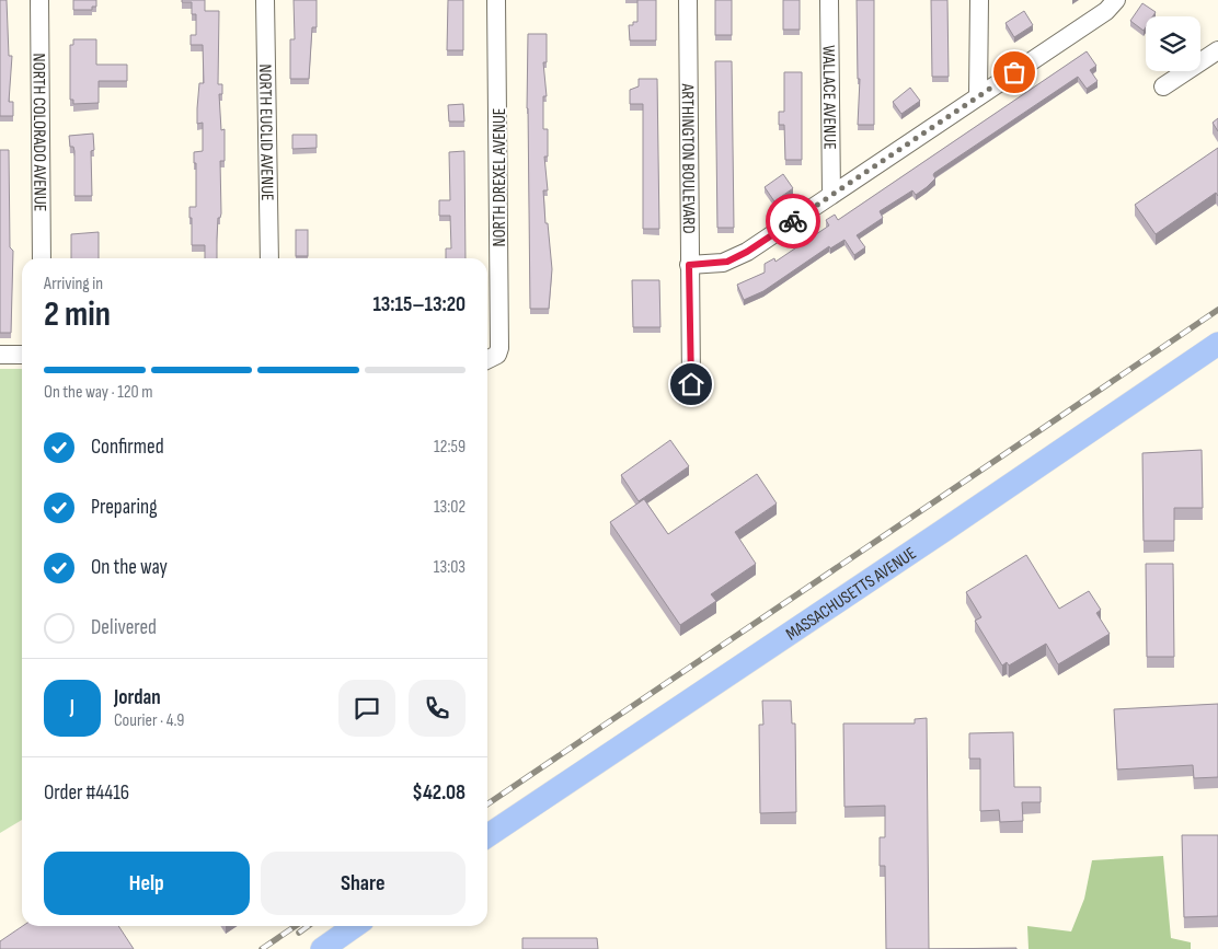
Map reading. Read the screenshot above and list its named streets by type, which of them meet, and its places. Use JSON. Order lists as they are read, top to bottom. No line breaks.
{"streets":{"main road":["MASSACHUSETTS AVENUE"],"street":["WALLACE AVENUE","NORTH COLORADO AVENUE","NORTH EUCLID AVENUE","ARTHINGTON BOULEVARD","NORTH DREXEL AVENUE"]},"page":{"heading":["2 min","Arriving in","13:15–13:20"],"panel":["Jordan","Courier · 4.9","Order #4416","$42.08"],"bar":"On the way · 120 m","list":[["Confirmed","12:59"],["Preparing","13:02"],["On the way","13:03"],"Delivered"],"round":"J","buttons":["Help","Share"]}}
